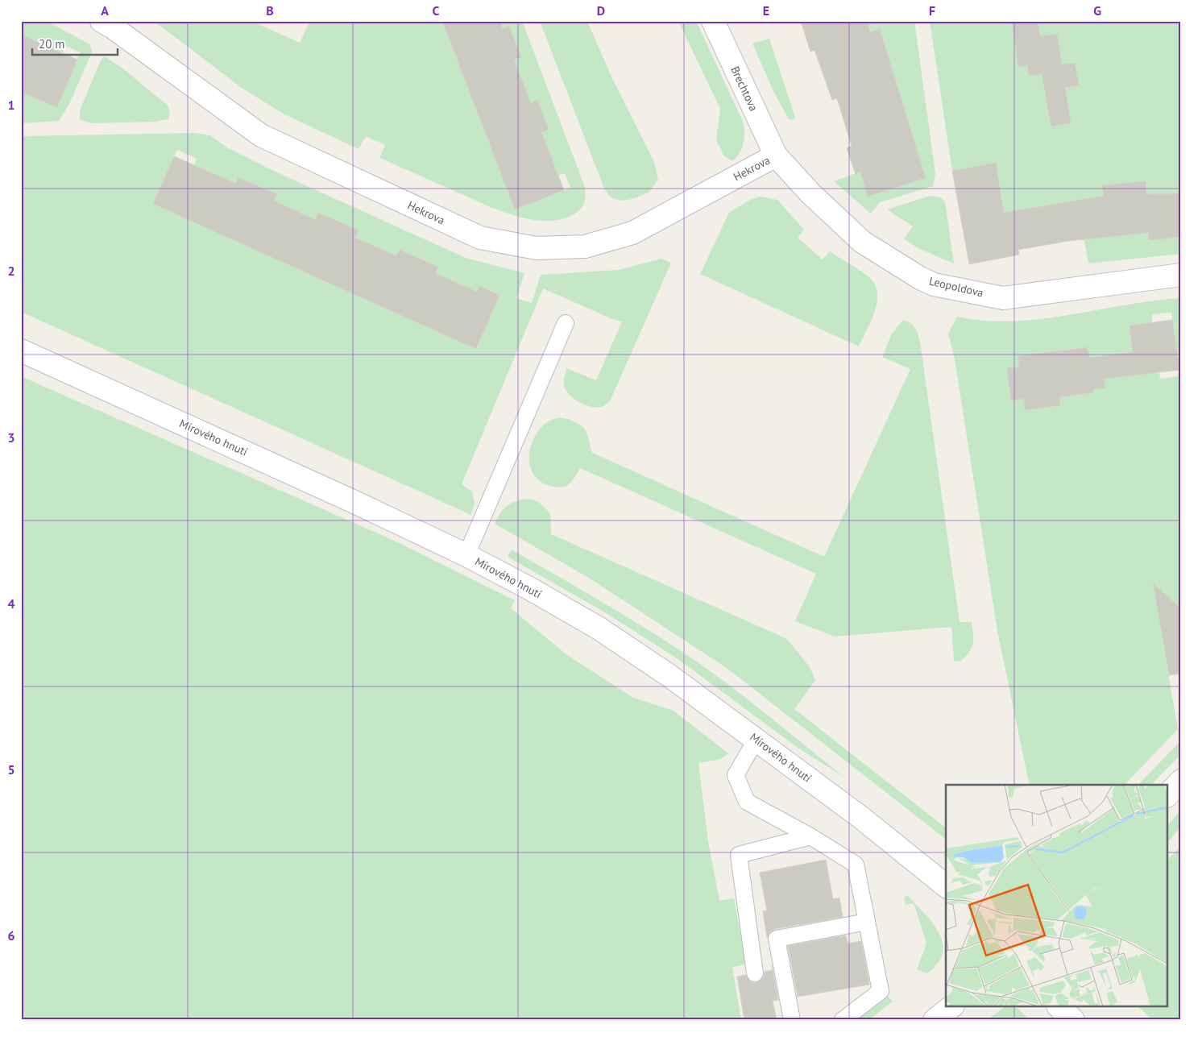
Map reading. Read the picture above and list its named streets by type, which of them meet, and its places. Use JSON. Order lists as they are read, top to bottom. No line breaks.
{"streets":{"street":["Brechtova","Hekrova","Leopoldova","Mírového hnutí"]},"crossings":[["Brechtova","Hekrova"],["Brechtova","Leopoldova"],["Hekrova","Leopoldova"]],"scale_bar":"20 m","grid":{"columns":["A","B","C","D","E","F","G"],"rows":["1","2","3","4","5","6"]}}
